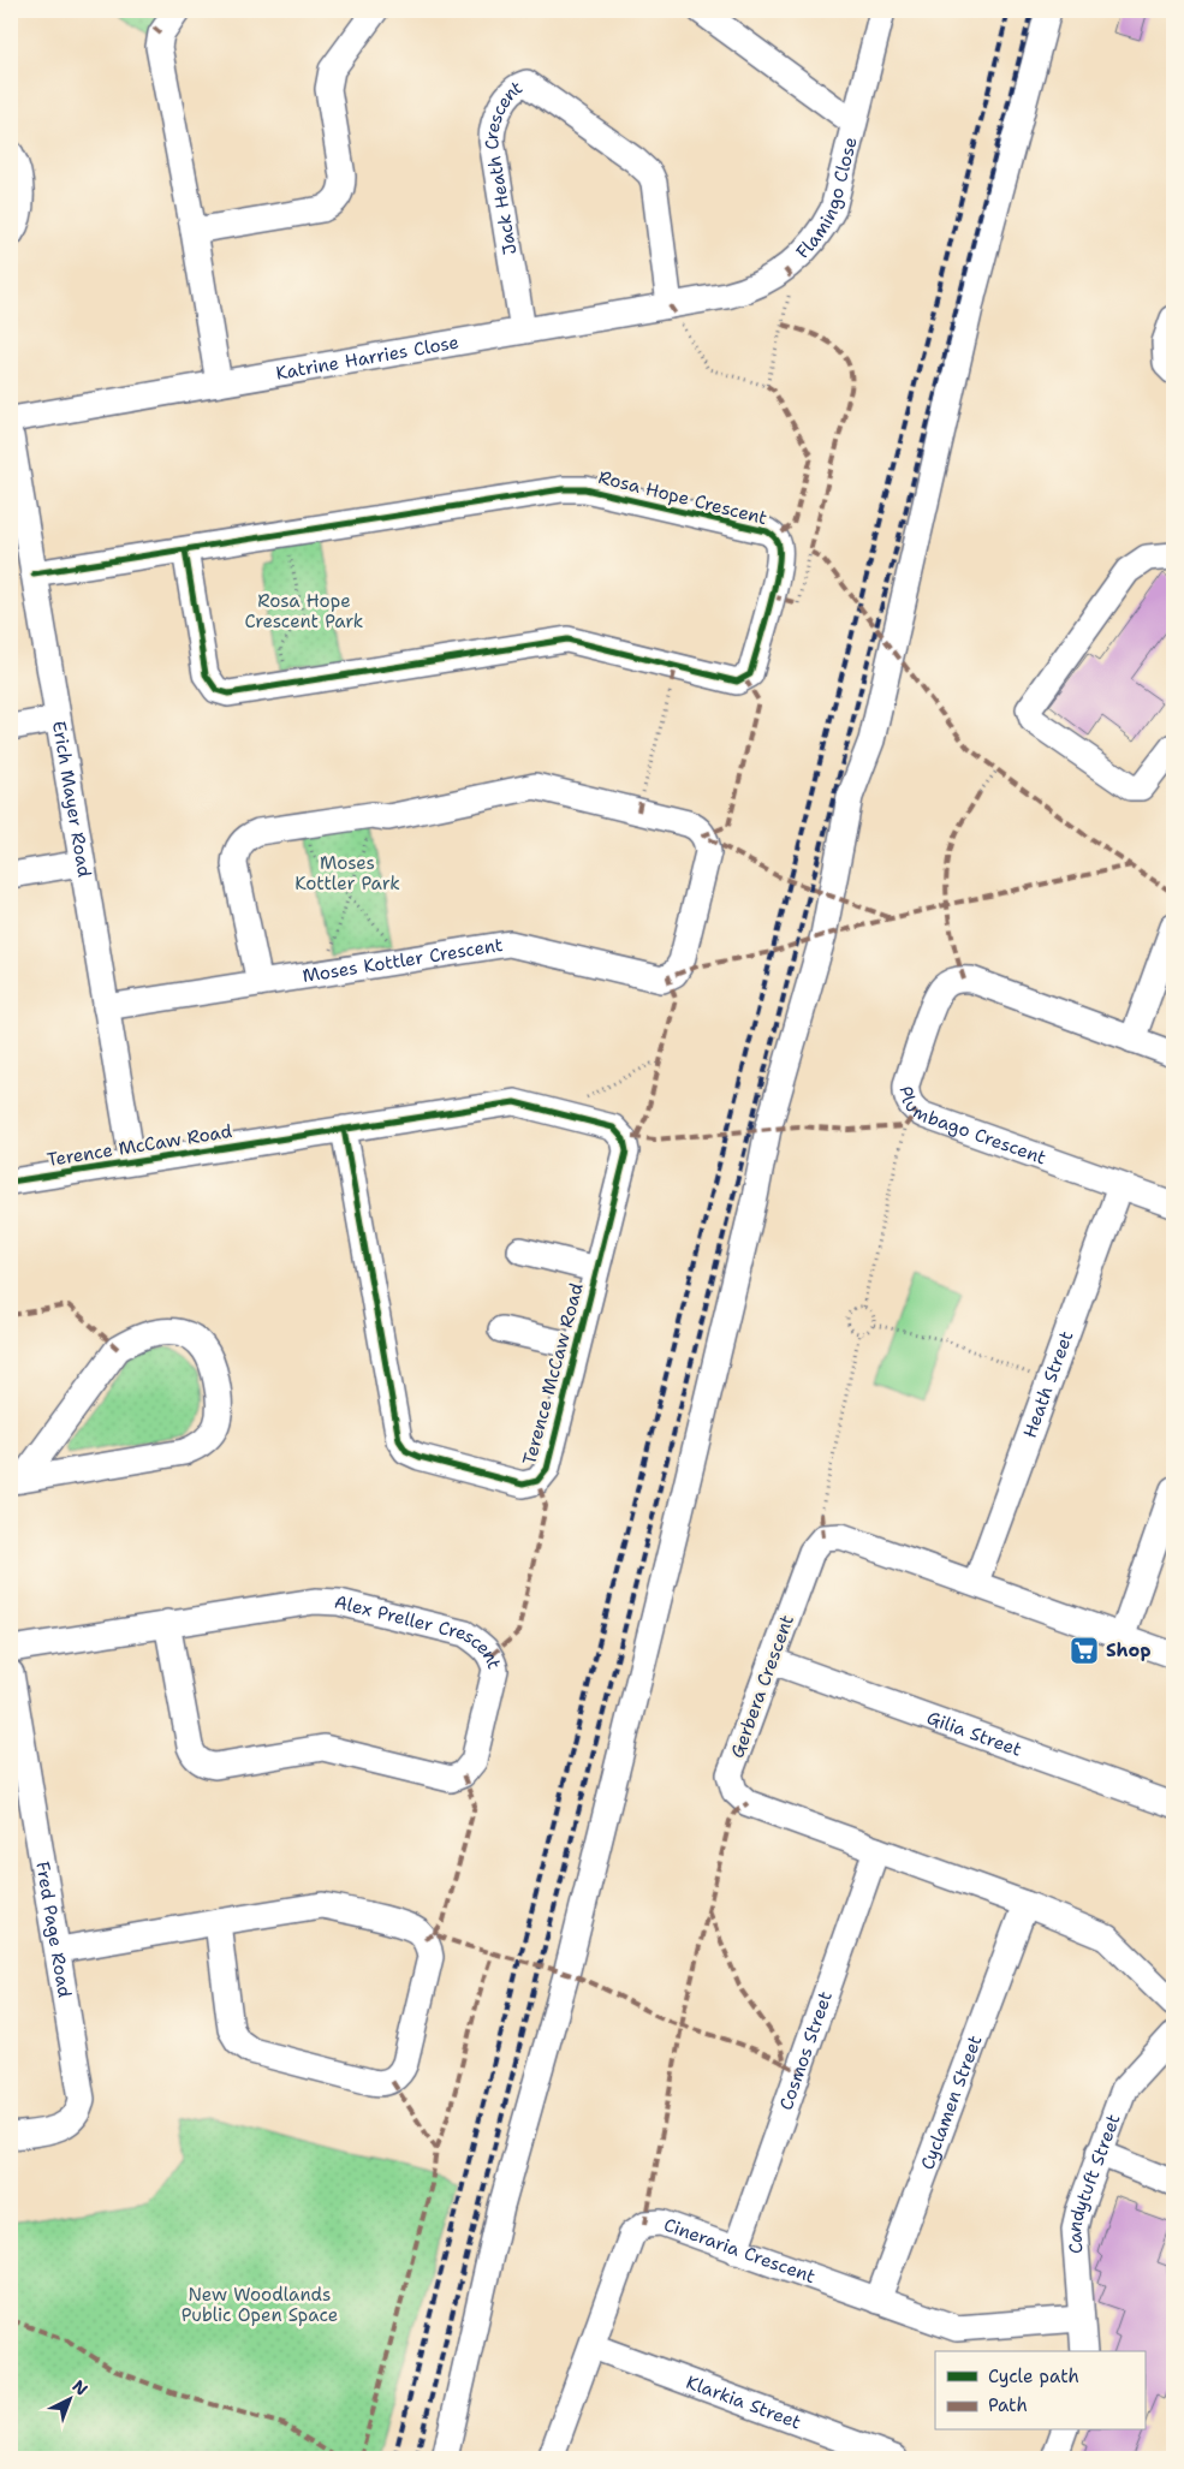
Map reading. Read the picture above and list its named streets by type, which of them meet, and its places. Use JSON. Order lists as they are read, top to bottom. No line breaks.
{"streets":{"street":["Jack Heath Crescent","Flamingo Close","Katrine Harries Close","Rosa Hope Crescent","Erich Mayer Road","Moses Kottler Crescent","Plumbago Crescent","Terence McCaw Road","Heath Street","Alex Preller Crescent","Gerbera Crescent","Gilia Street","Fred Page Road","Cosmos Street","Cyclamen Street","Candytuft Street","Cineraria Crescent","Klarkia Street"]},"crossings":[["Jack Heath Crescent","Katrine Harries Close"],["Flamingo Close","Katrine Harries Close"],["Rosa Hope Crescent","Erich Mayer Road"],["Erich Mayer Road","Moses Kottler Crescent"],["Erich Mayer Road","Terence McCaw Road"],["Plumbago Crescent","Heath Street"],["Heath Street","Gerbera Crescent"],["Gerbera Crescent","Gilia Street"],["Gerbera Crescent","Cosmos Street"],["Gerbera Crescent","Cyclamen Street"],["Cosmos Street","Cineraria Crescent"],["Cyclamen Street","Cineraria Crescent"],["Candytuft Street","Cineraria Crescent"],["Cineraria Crescent","Klarkia Street"]],"parks":["Rosa Hope Crescent Park","Moses Kottler Park","New Woodlands Public Open Space"],"places":{"supermarket":["Shop"]},"legend":["Cycle path","Path"],"north":"top right"}
